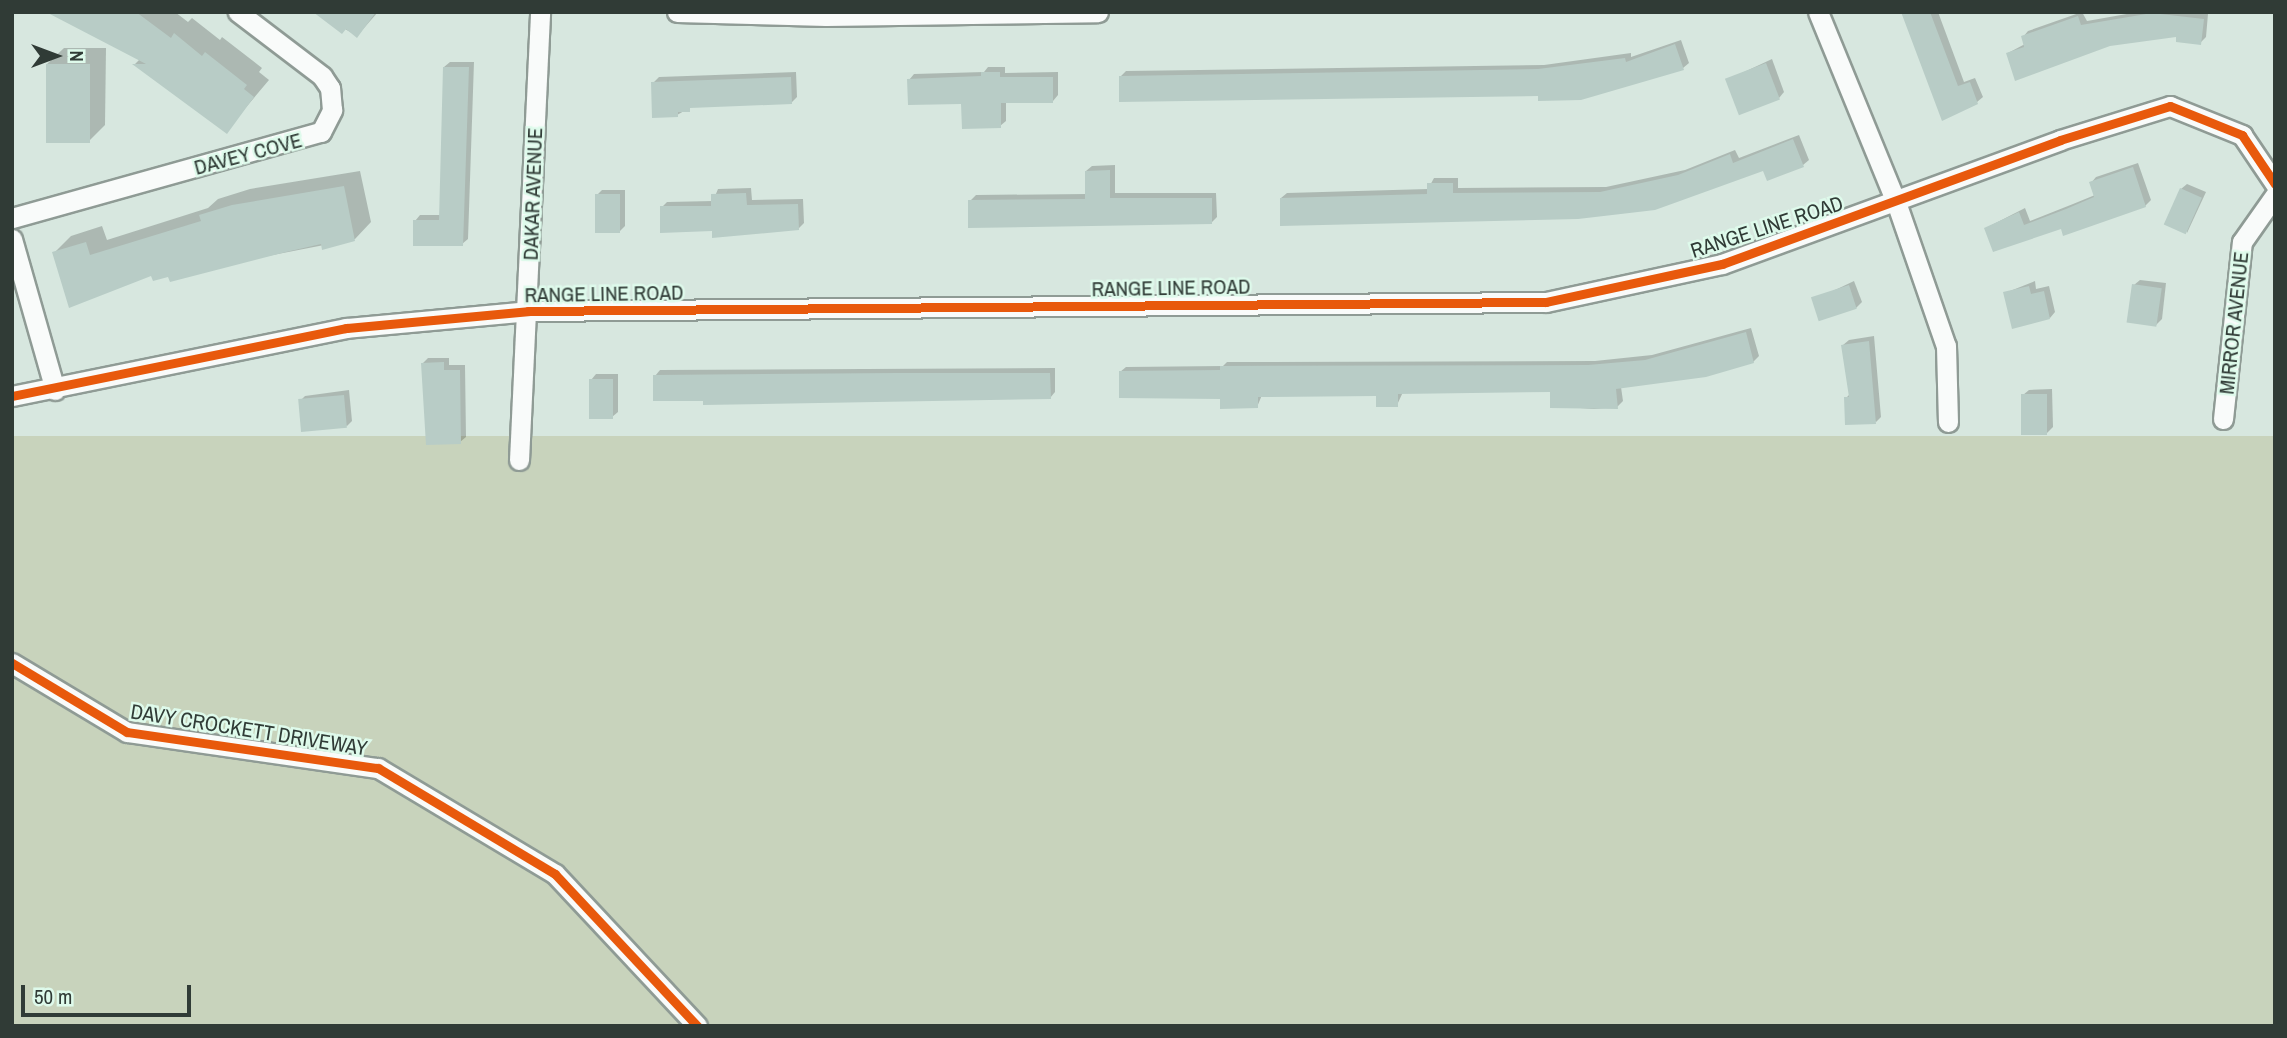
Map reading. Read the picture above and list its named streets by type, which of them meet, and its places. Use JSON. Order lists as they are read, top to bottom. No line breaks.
{"streets":{"street":["DAVEY COVE","DAKAR AVENUE","RANGE LINE ROAD","MIRROR AVENUE","DAVY CROCKETT DRIVEWAY"]},"crossings":[["DAKAR AVENUE","RANGE LINE ROAD"]],"scale_bar":"50 m","north":"right"}
